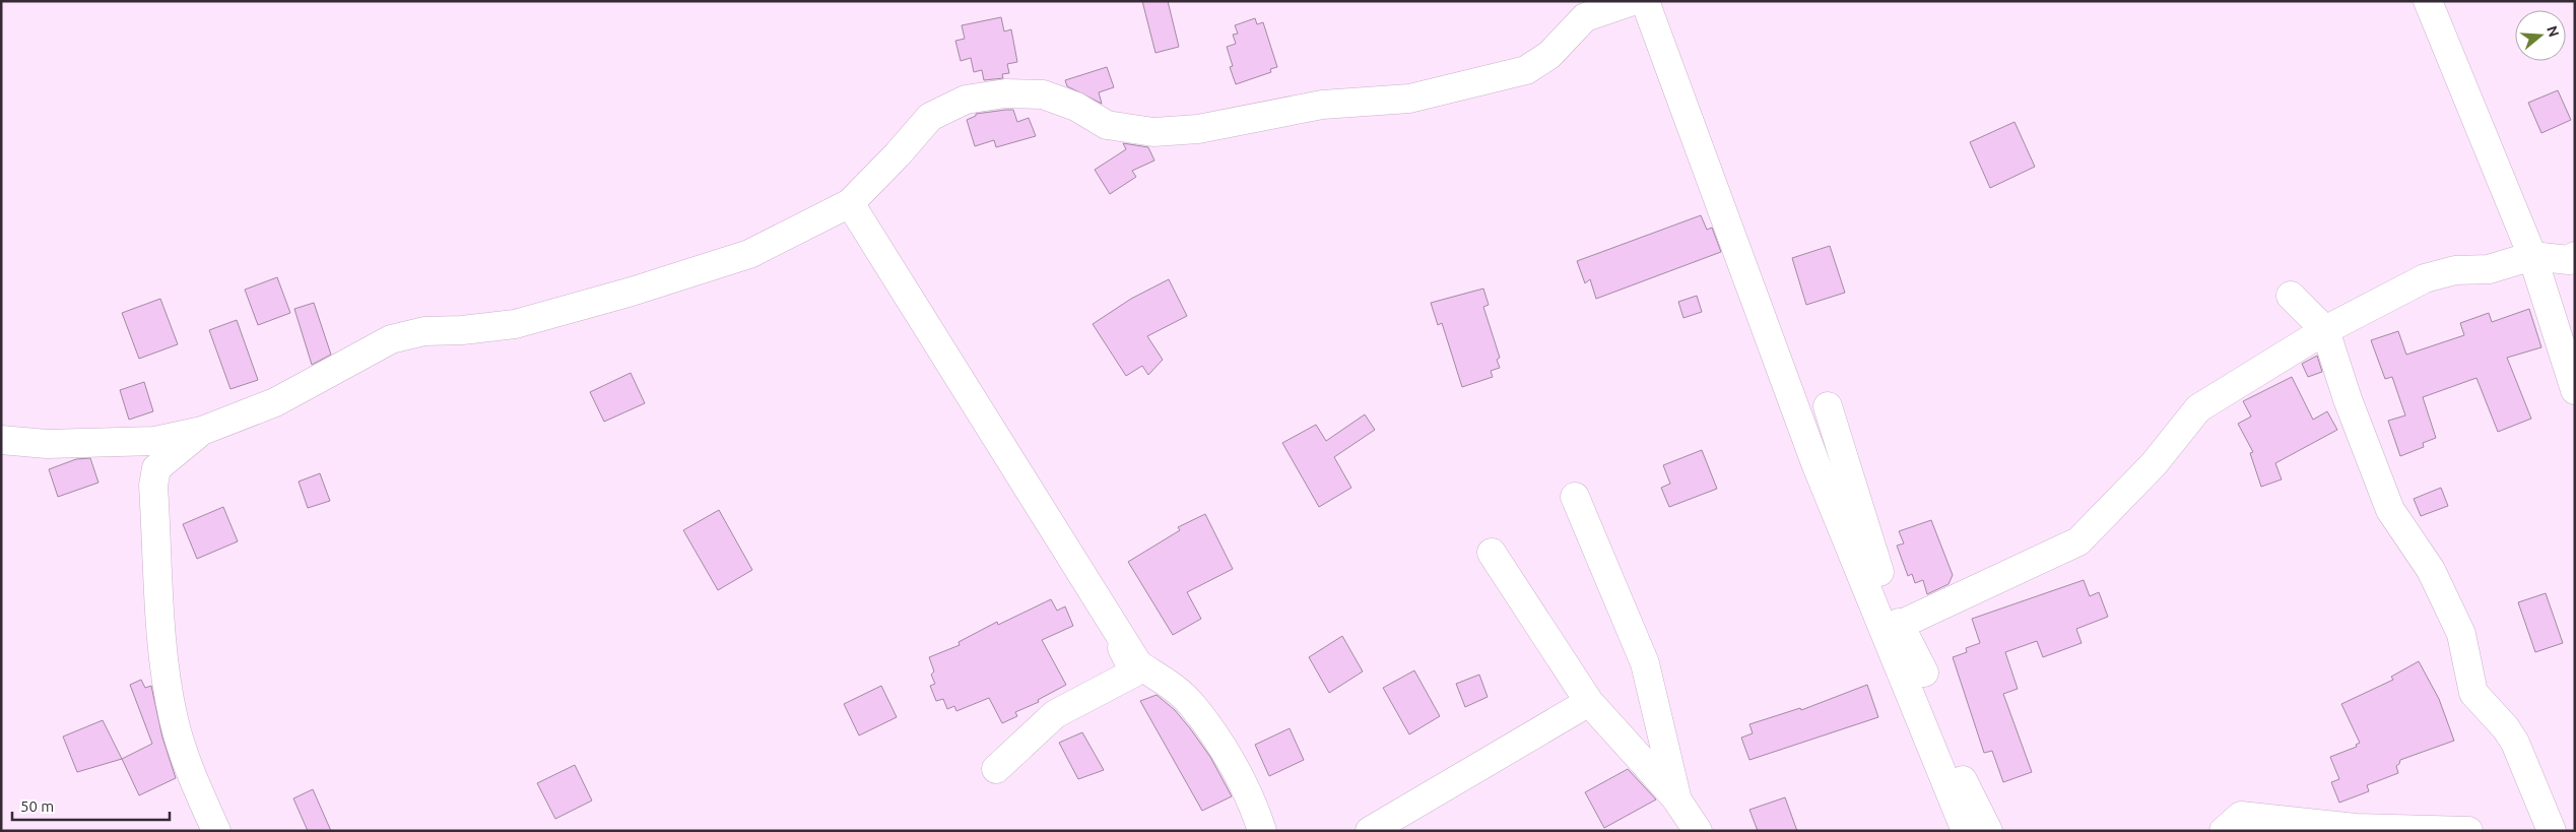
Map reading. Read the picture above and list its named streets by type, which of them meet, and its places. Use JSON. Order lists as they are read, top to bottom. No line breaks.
{"scale_bar":"50 m","north":"right"}
